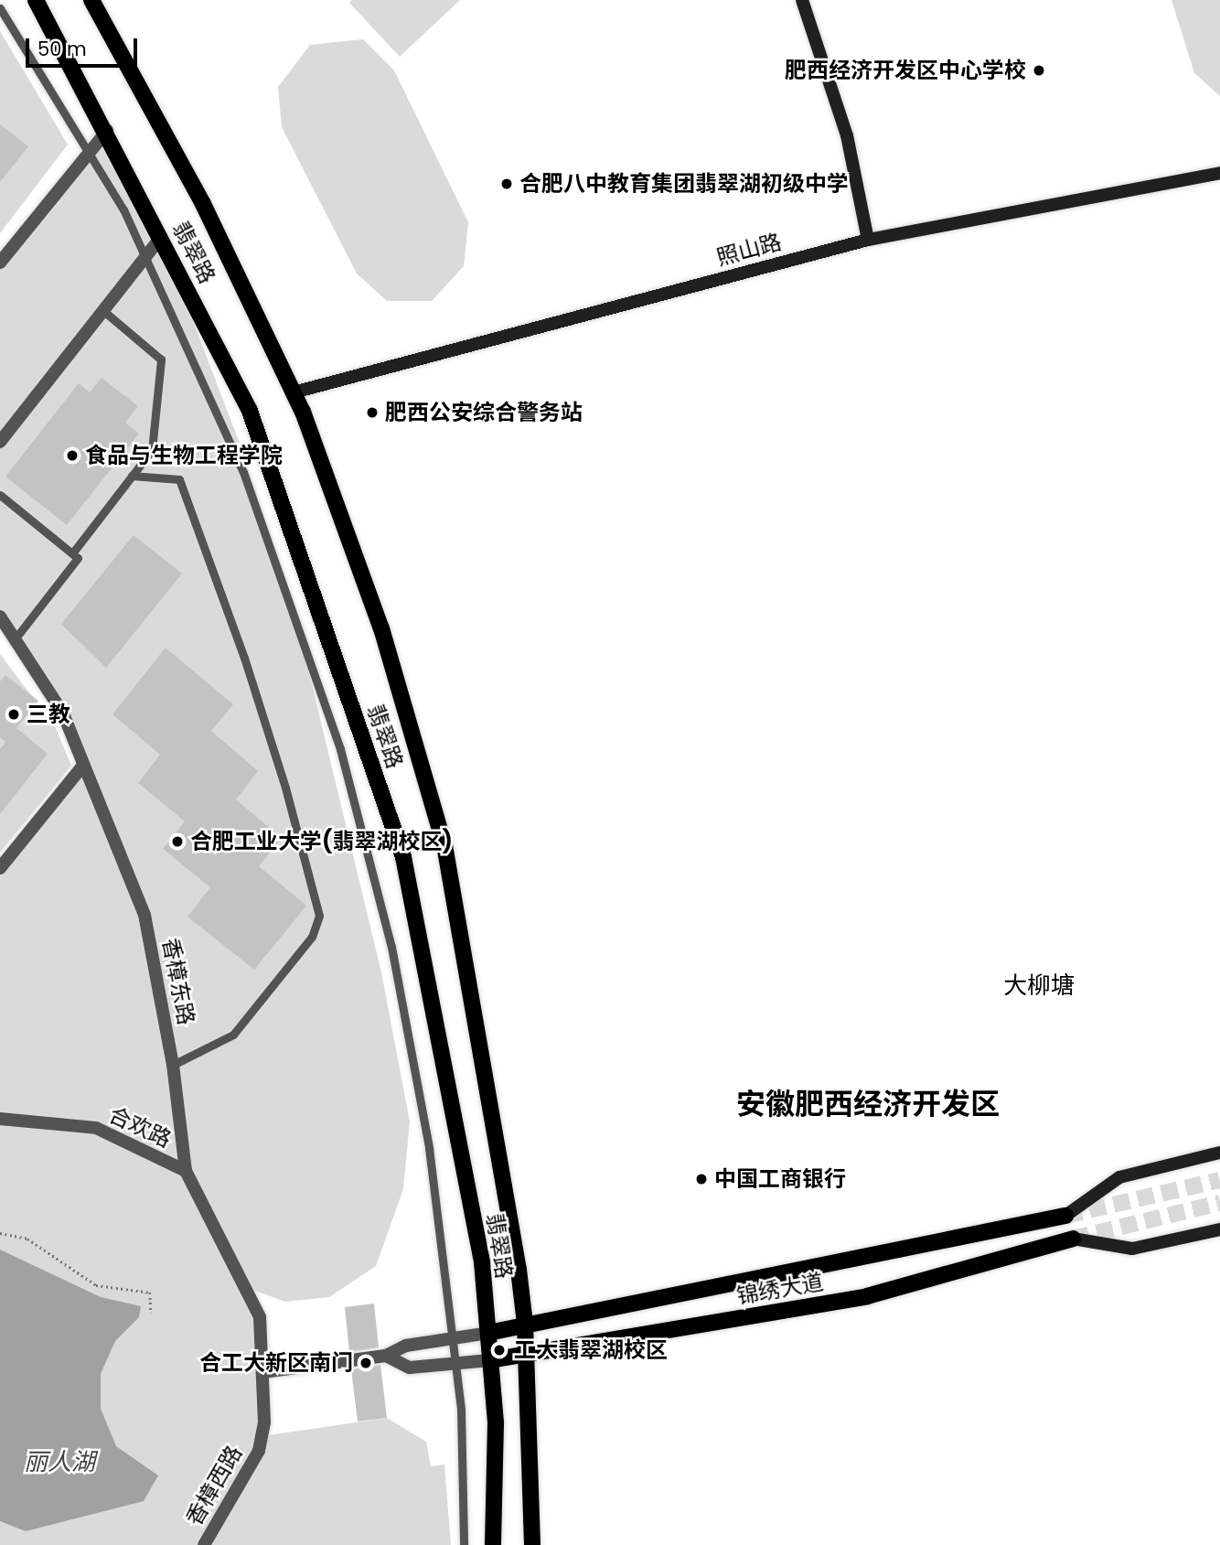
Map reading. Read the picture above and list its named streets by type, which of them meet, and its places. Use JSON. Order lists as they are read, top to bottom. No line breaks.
{"streets":{"main road":["翡翠路","锦绣大道"],"street":["照山路","香樟东路","合欢路","香樟西路"]},"crossings":[["照山路","翡翠路"],["翡翠路","锦绣大道"],["香樟东路","合欢路"],["香樟东路","香樟西路"]],"districts":["大柳塘","安徽肥西经济开发区"],"water":["丽人湖"],"places":["肥西经济开发区中心学校","合肥八中教育集团翡翠湖初级中学","肥西公安综合警务站","食品与生物工程学院","三教","合肥工业大学(翡翠湖校区)","中国工商银行","工大翡翠湖校区","合工大新区南门"],"scale_bar":"50 m"}
